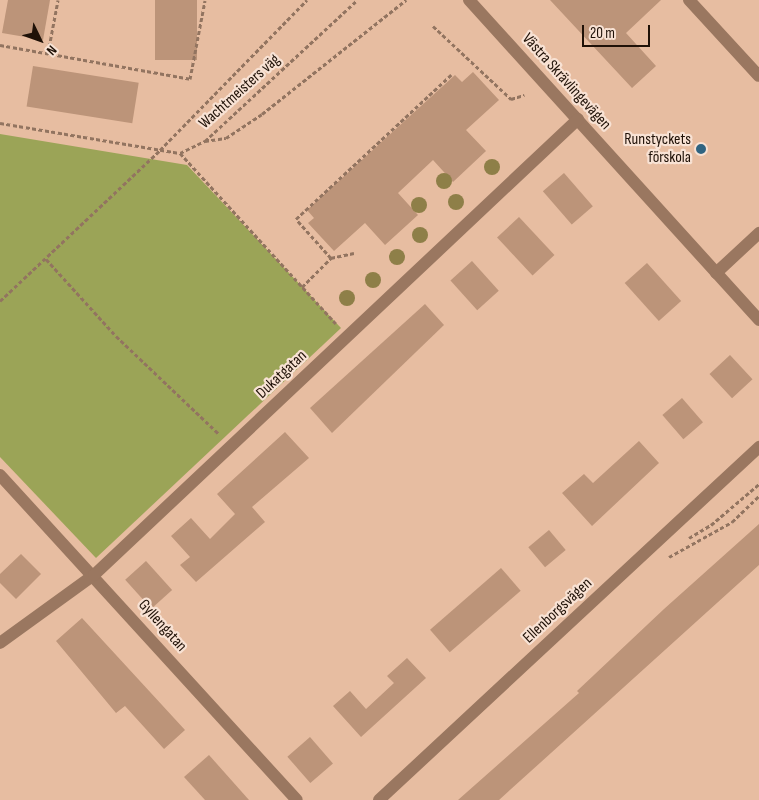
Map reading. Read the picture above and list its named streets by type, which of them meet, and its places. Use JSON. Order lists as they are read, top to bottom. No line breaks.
{"streets":{"street":["Västra Skrävlingevägen","Dukatgatan","Ellenborgsvägen","Gyllengatan"],"path":["Wachtmeisters väg"]},"crossings":[["Västra Skrävlingevägen","Dukatgatan"],["Dukatgatan","Gyllengatan"]],"places":["Runstyckets förskola"],"scale_bar":"20 m","north":"bottom right"}
